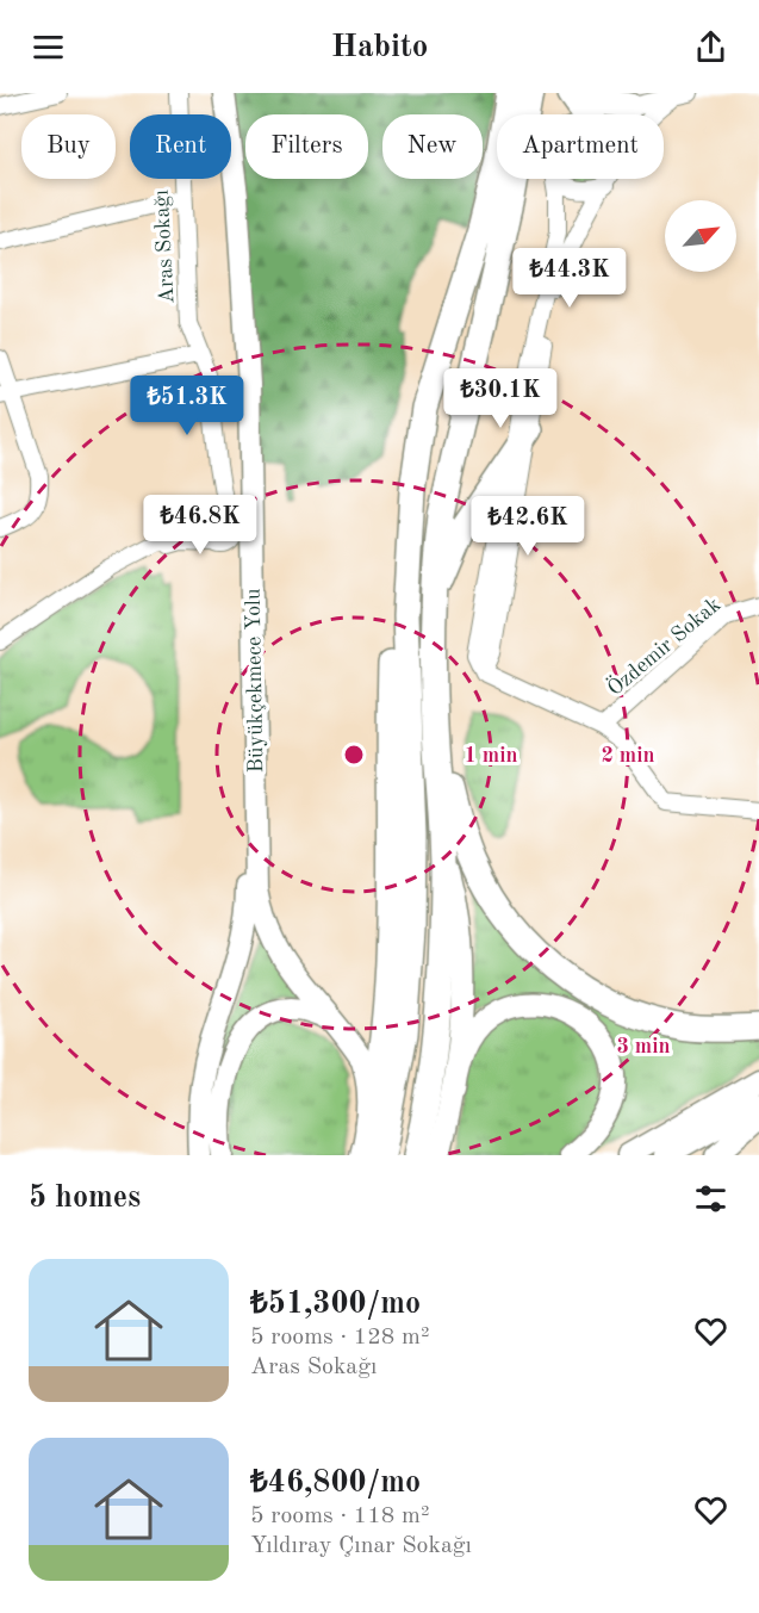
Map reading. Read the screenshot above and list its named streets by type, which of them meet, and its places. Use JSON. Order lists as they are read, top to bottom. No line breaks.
{"streets":{"main road":["Büyükçekmece Yolu"],"street":["Aras Sokağı","Özdemir Sokak"]},"north":"top right","page":{"header":"Habito","chip":["Buy","Rent","Filters","New","Apartment"],"price":["₺44.3K","₺30.1K","₺51.3K","₺46.8K","₺42.6K"],"heading":"5 homes","list":[{"name":"₺51,300/mo","note":"5 rooms · 128 m² · Aras Sokağı"},{"name":"₺46,800/mo","note":"5 rooms · 118 m² · Yıldıray Çınar Sokağı"}]},"rings":["1 min","2 min","3 min"]}
